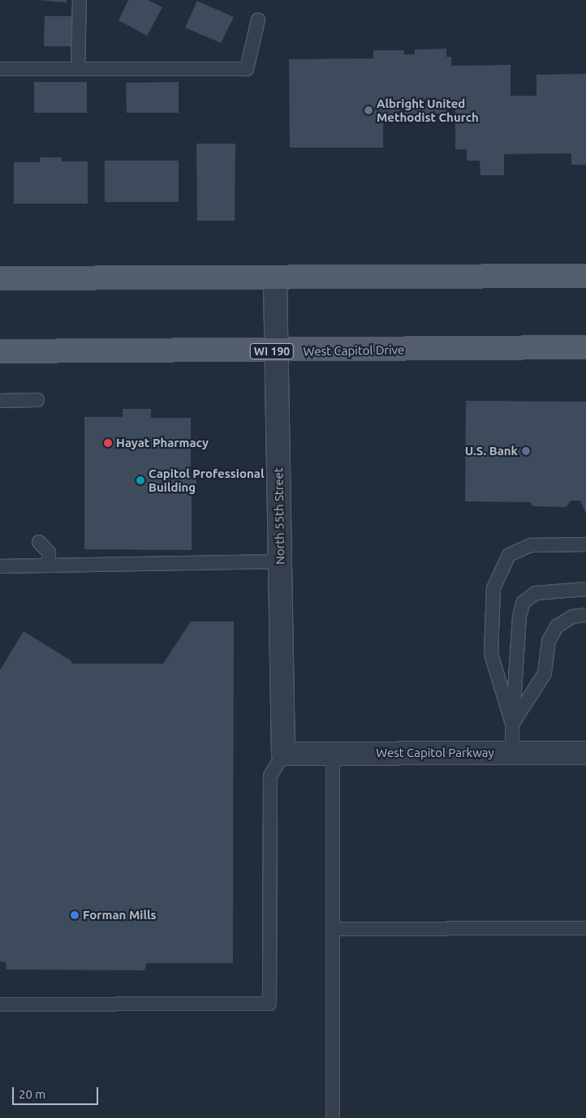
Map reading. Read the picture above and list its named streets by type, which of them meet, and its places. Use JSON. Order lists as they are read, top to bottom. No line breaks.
{"streets":{"main road":["West Capitol Drive","WI 190"],"street":["North 55th Street","West Capitol Parkway"]},"crossings":[["West Capitol Drive","North 55th Street"],["North 55th Street","West Capitol Parkway"]],"places":["Albright United Methodist Church","Hayat Pharmacy","U.S. Bank","Capitol Professional Building","Forman Mills"],"scale_bar":"20 m"}
